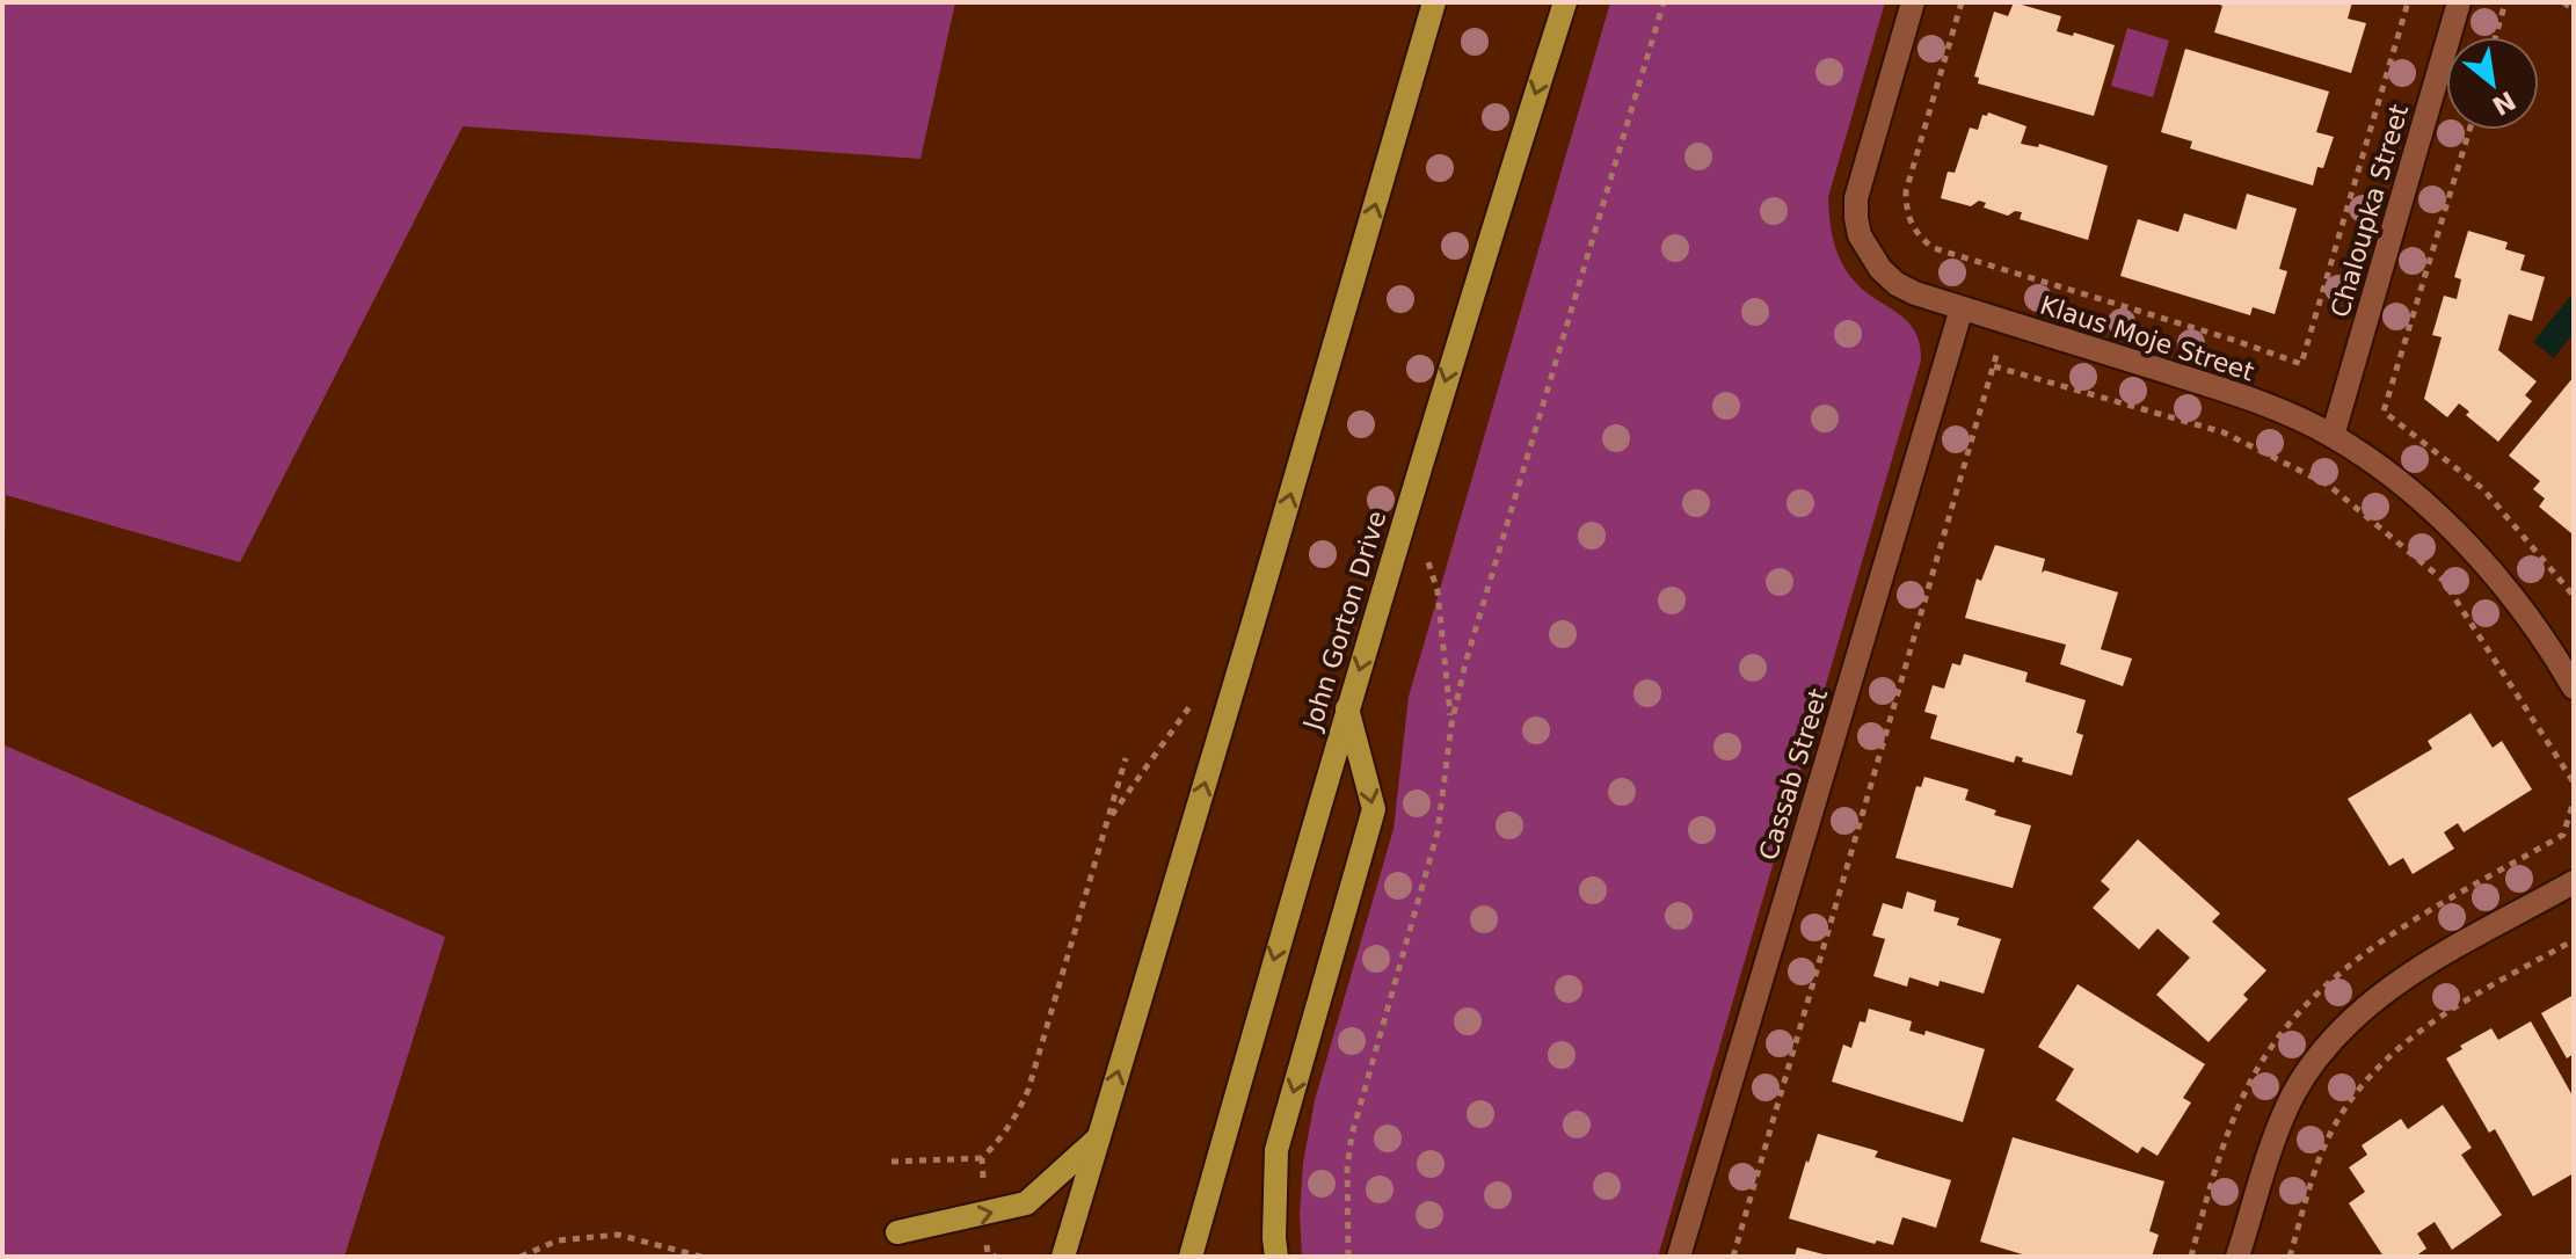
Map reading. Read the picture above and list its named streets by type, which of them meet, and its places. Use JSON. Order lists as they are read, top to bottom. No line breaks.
{"streets":{"main road":["John Gorton Drive"],"street":["Chaloupka Street","Klaus Moje Street","Cassab Street"]},"crossings":[["Chaloupka Street","Klaus Moje Street"],["Klaus Moje Street","Cassab Street"]],"north":"bottom right"}
